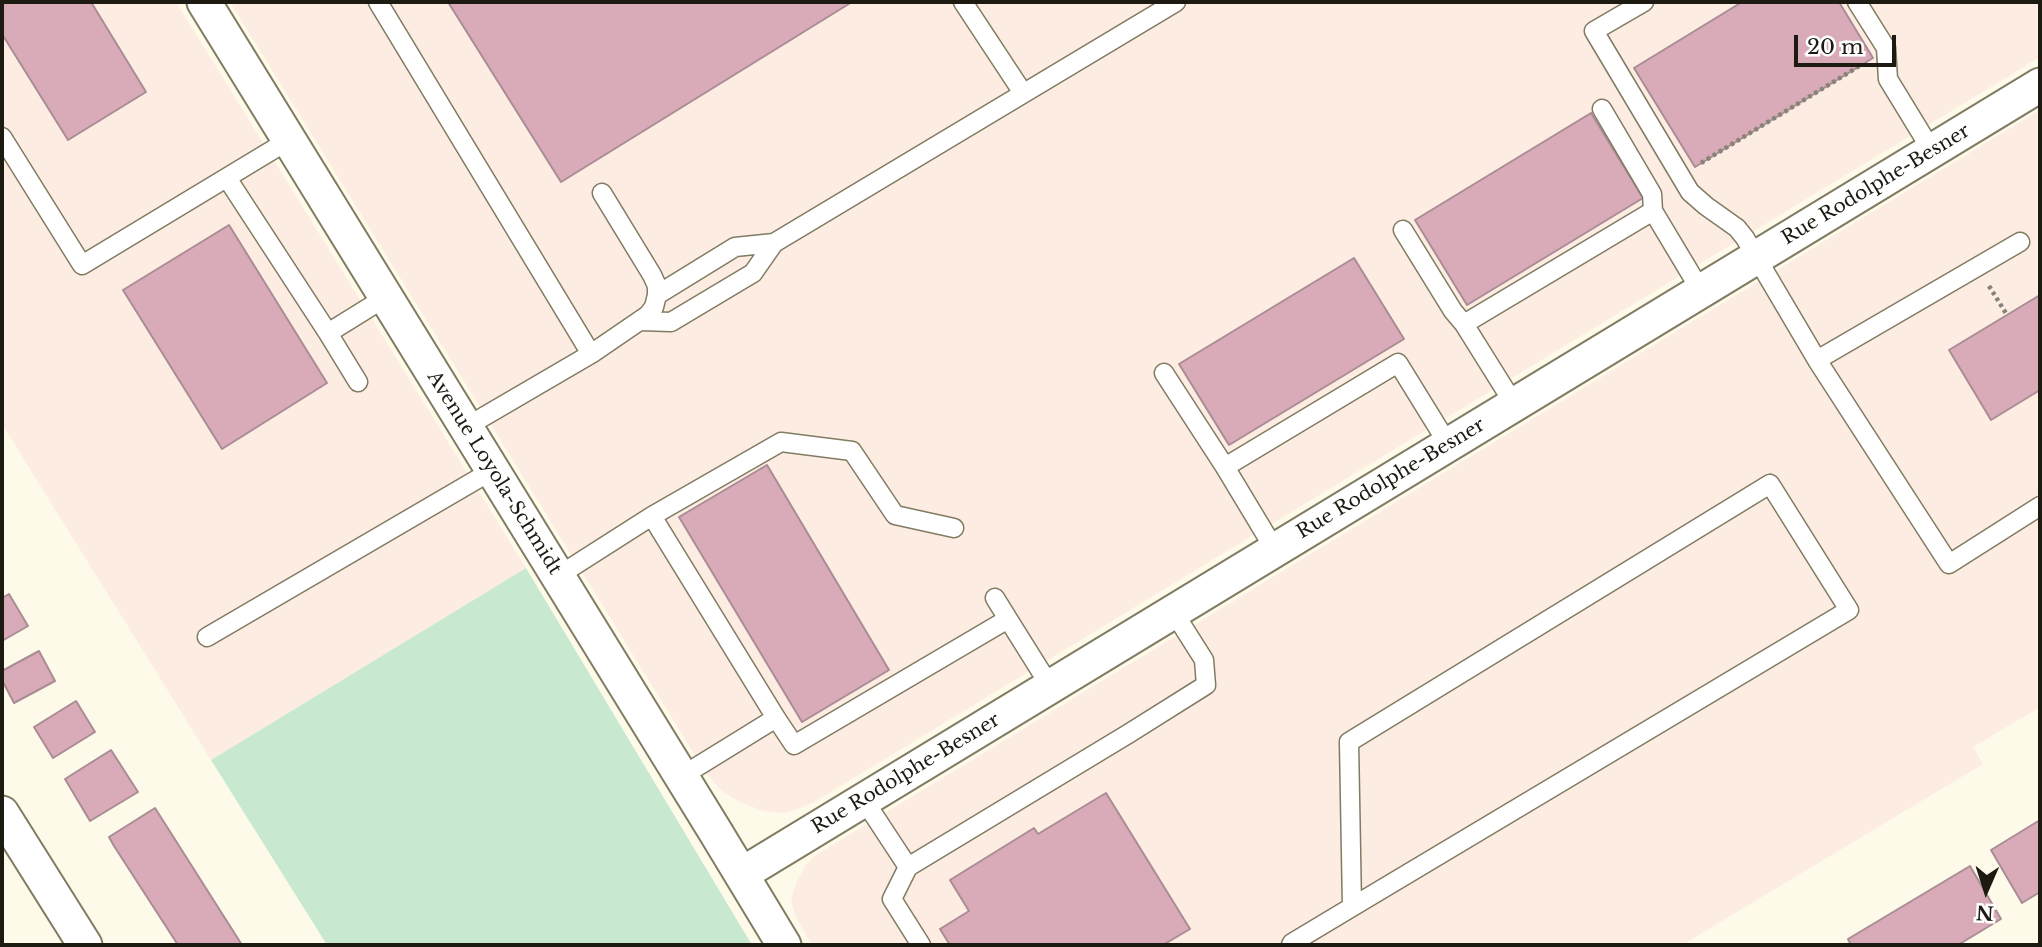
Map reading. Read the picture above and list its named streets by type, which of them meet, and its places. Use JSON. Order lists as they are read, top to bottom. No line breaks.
{"streets":{"street":["Rue Rodolphe-Besner","Avenue Loyola-Schmidt"]},"crossings":[["Rue Rodolphe-Besner","Avenue Loyola-Schmidt"]],"scale_bar":"20 m","north":"bottom"}
